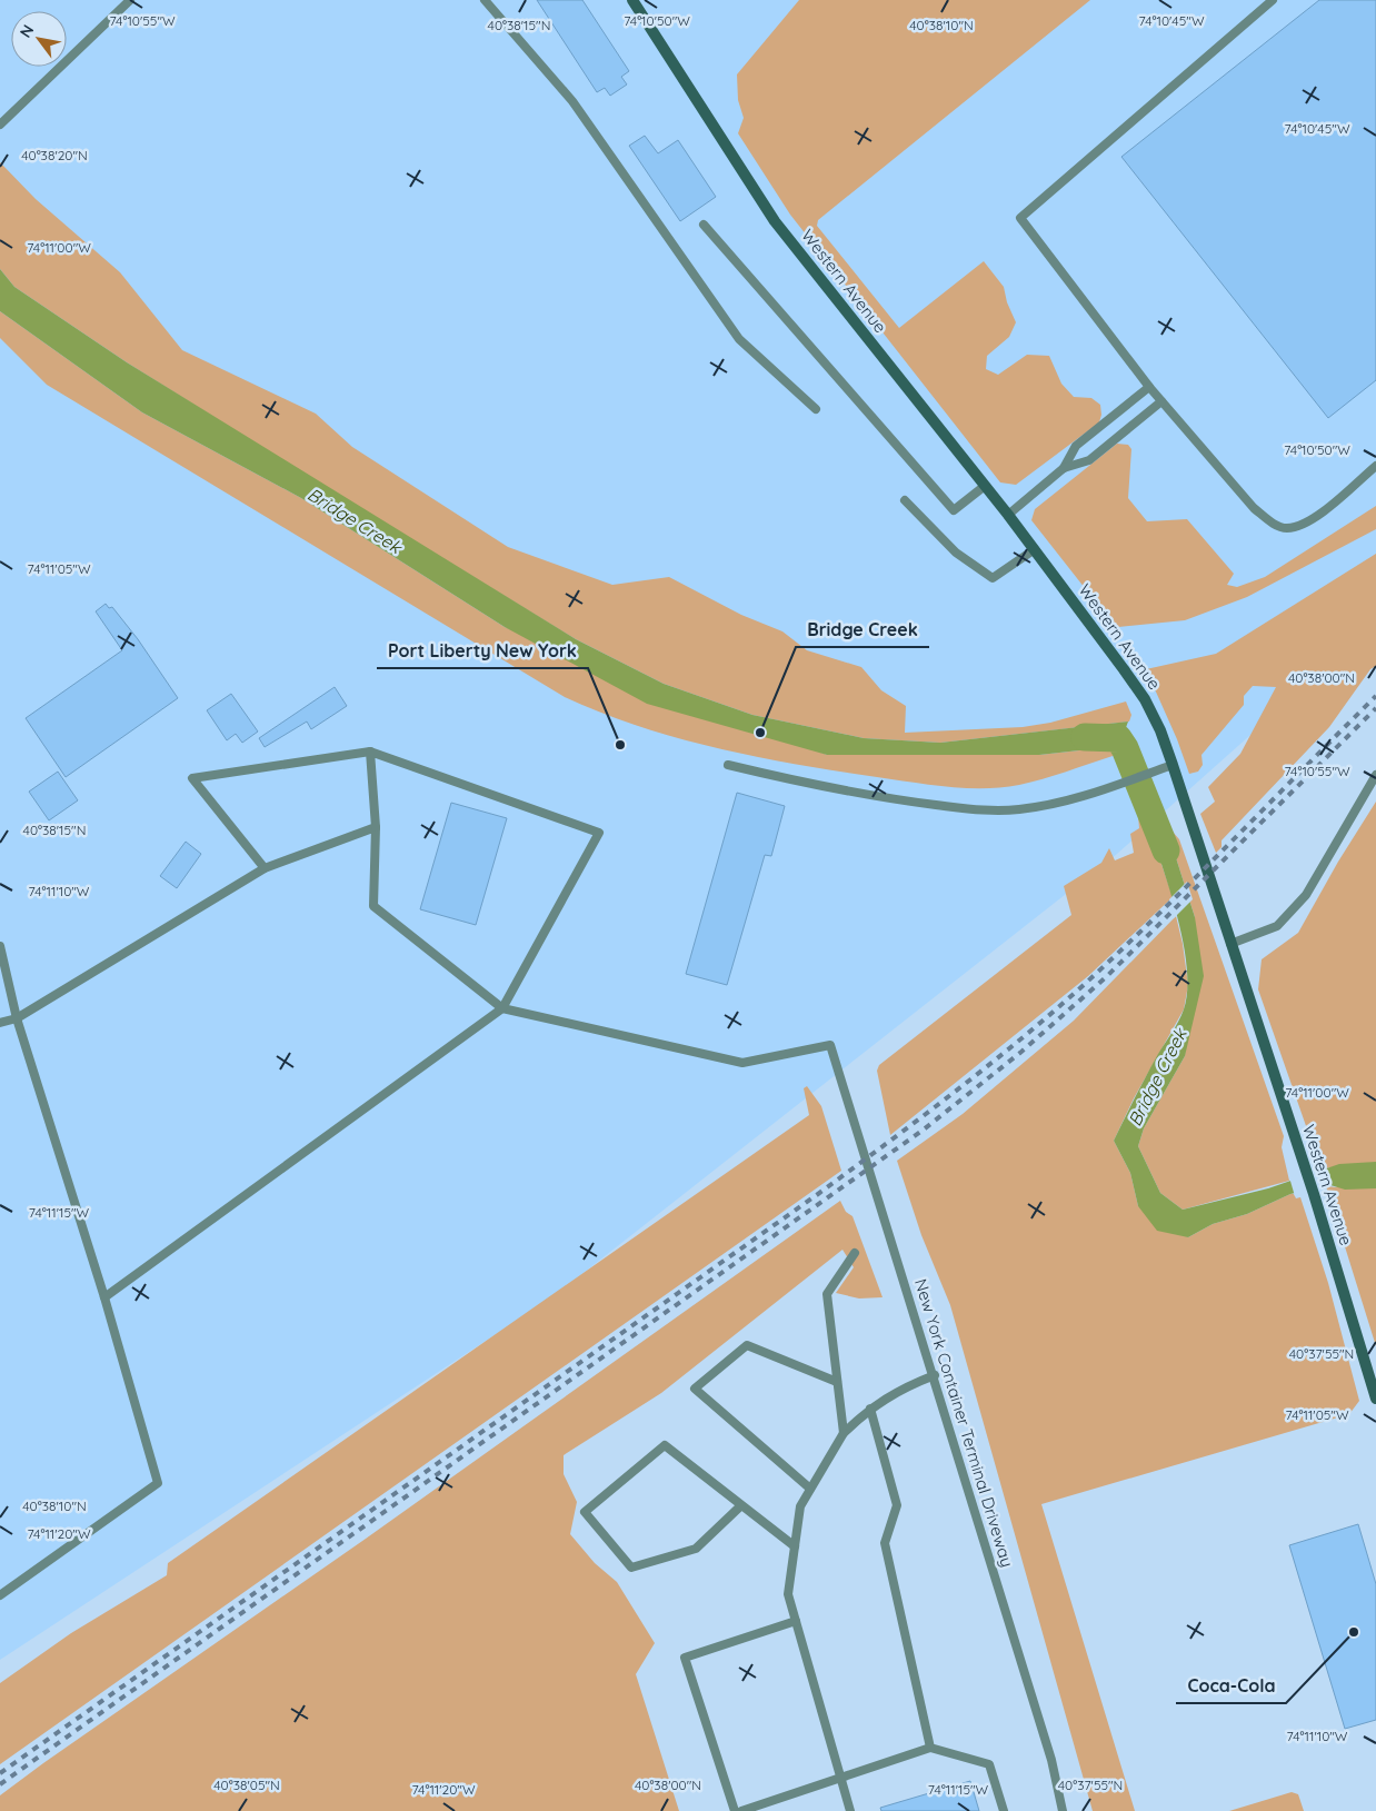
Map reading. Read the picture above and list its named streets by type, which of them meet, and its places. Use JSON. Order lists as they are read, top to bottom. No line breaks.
{"streets":{"street":["Western Avenue"],"lane":["New York Container Terminal Driveway"]},"water":["Bridge Creek"],"places":["Bridge Creek","Port Liberty New York","Coca-Cola"],"north":"top left","coordinates":["74°10'55\"W","74°10'50\"W","74°10'45\"W","40°38'15\"N","40°38'10\"N","40°38'20\"N","74°11'00\"W","74°11'05\"W","40°38'00\"N","74°11'10\"W","74°11'15\"W","40°37'55\"N","74°11'20\"W","40°38'05\"N"]}
